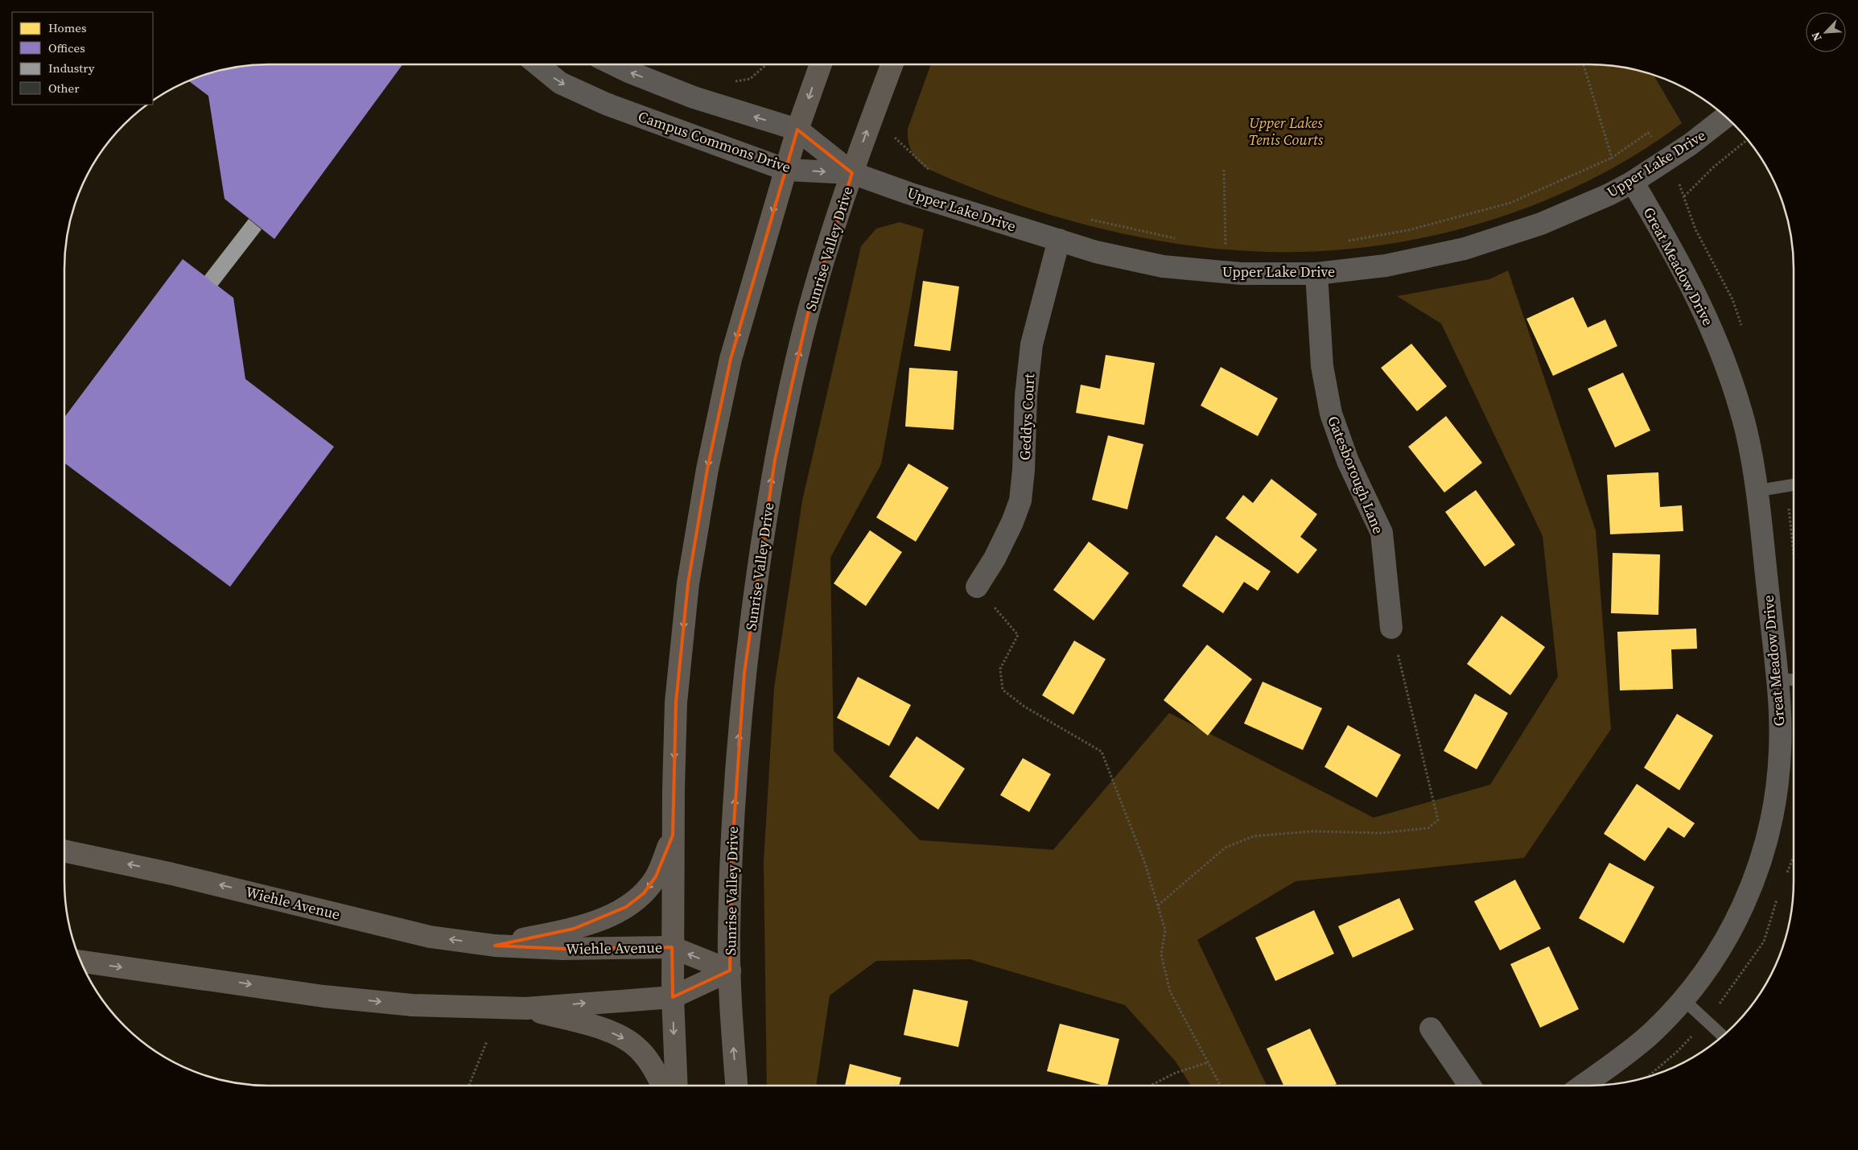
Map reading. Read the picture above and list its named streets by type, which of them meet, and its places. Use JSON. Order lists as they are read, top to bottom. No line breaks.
{"streets":{"main road":["Sunrise Valley Drive","Wiehle Avenue"],"street":["Campus Commons Drive","Upper Lake Drive","Great Meadow Drive","Geddys Court","Gatesborough Lane"]},"crossings":[["Campus Commons Drive","Upper Lake Drive"],["Campus Commons Drive","Sunrise Valley Drive"],["Upper Lake Drive","Sunrise Valley Drive"],["Upper Lake Drive","Great Meadow Drive"],["Upper Lake Drive","Geddys Court"],["Upper Lake Drive","Gatesborough Lane"],["Sunrise Valley Drive","Wiehle Avenue"]],"parks":["Upper Lakes Tenis Courts"],"legend":["Homes","Offices","Industry","Other"],"north":"bottom left"}
